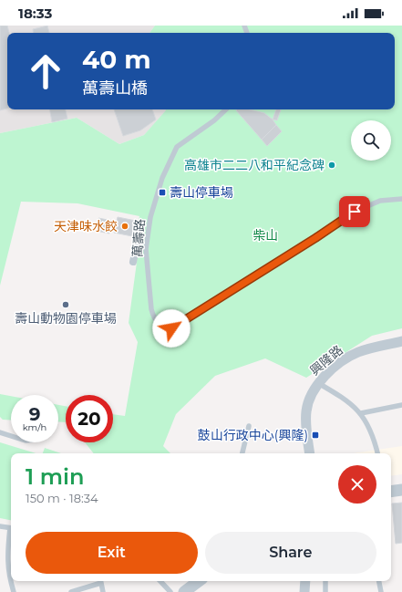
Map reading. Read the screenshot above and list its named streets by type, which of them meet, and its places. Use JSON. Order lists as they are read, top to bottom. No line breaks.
{"streets":{"street":["興隆路"],"lane":["萬壽路"]},"parks":["柴山"],"places":{"other":["高雄市二二八和平紀念碑","天津味水餃","壽山動物園停車場"],"transit":["壽山停車場","鼓山行政中心(興隆)"]},"page":{"status":"18:33","turn":["40 m","萬壽山橋"],"speed":"9 km/h","limit":"20","heading":["1 min","150 m · 18:34"],"buttons":["Exit","Share"]}}
